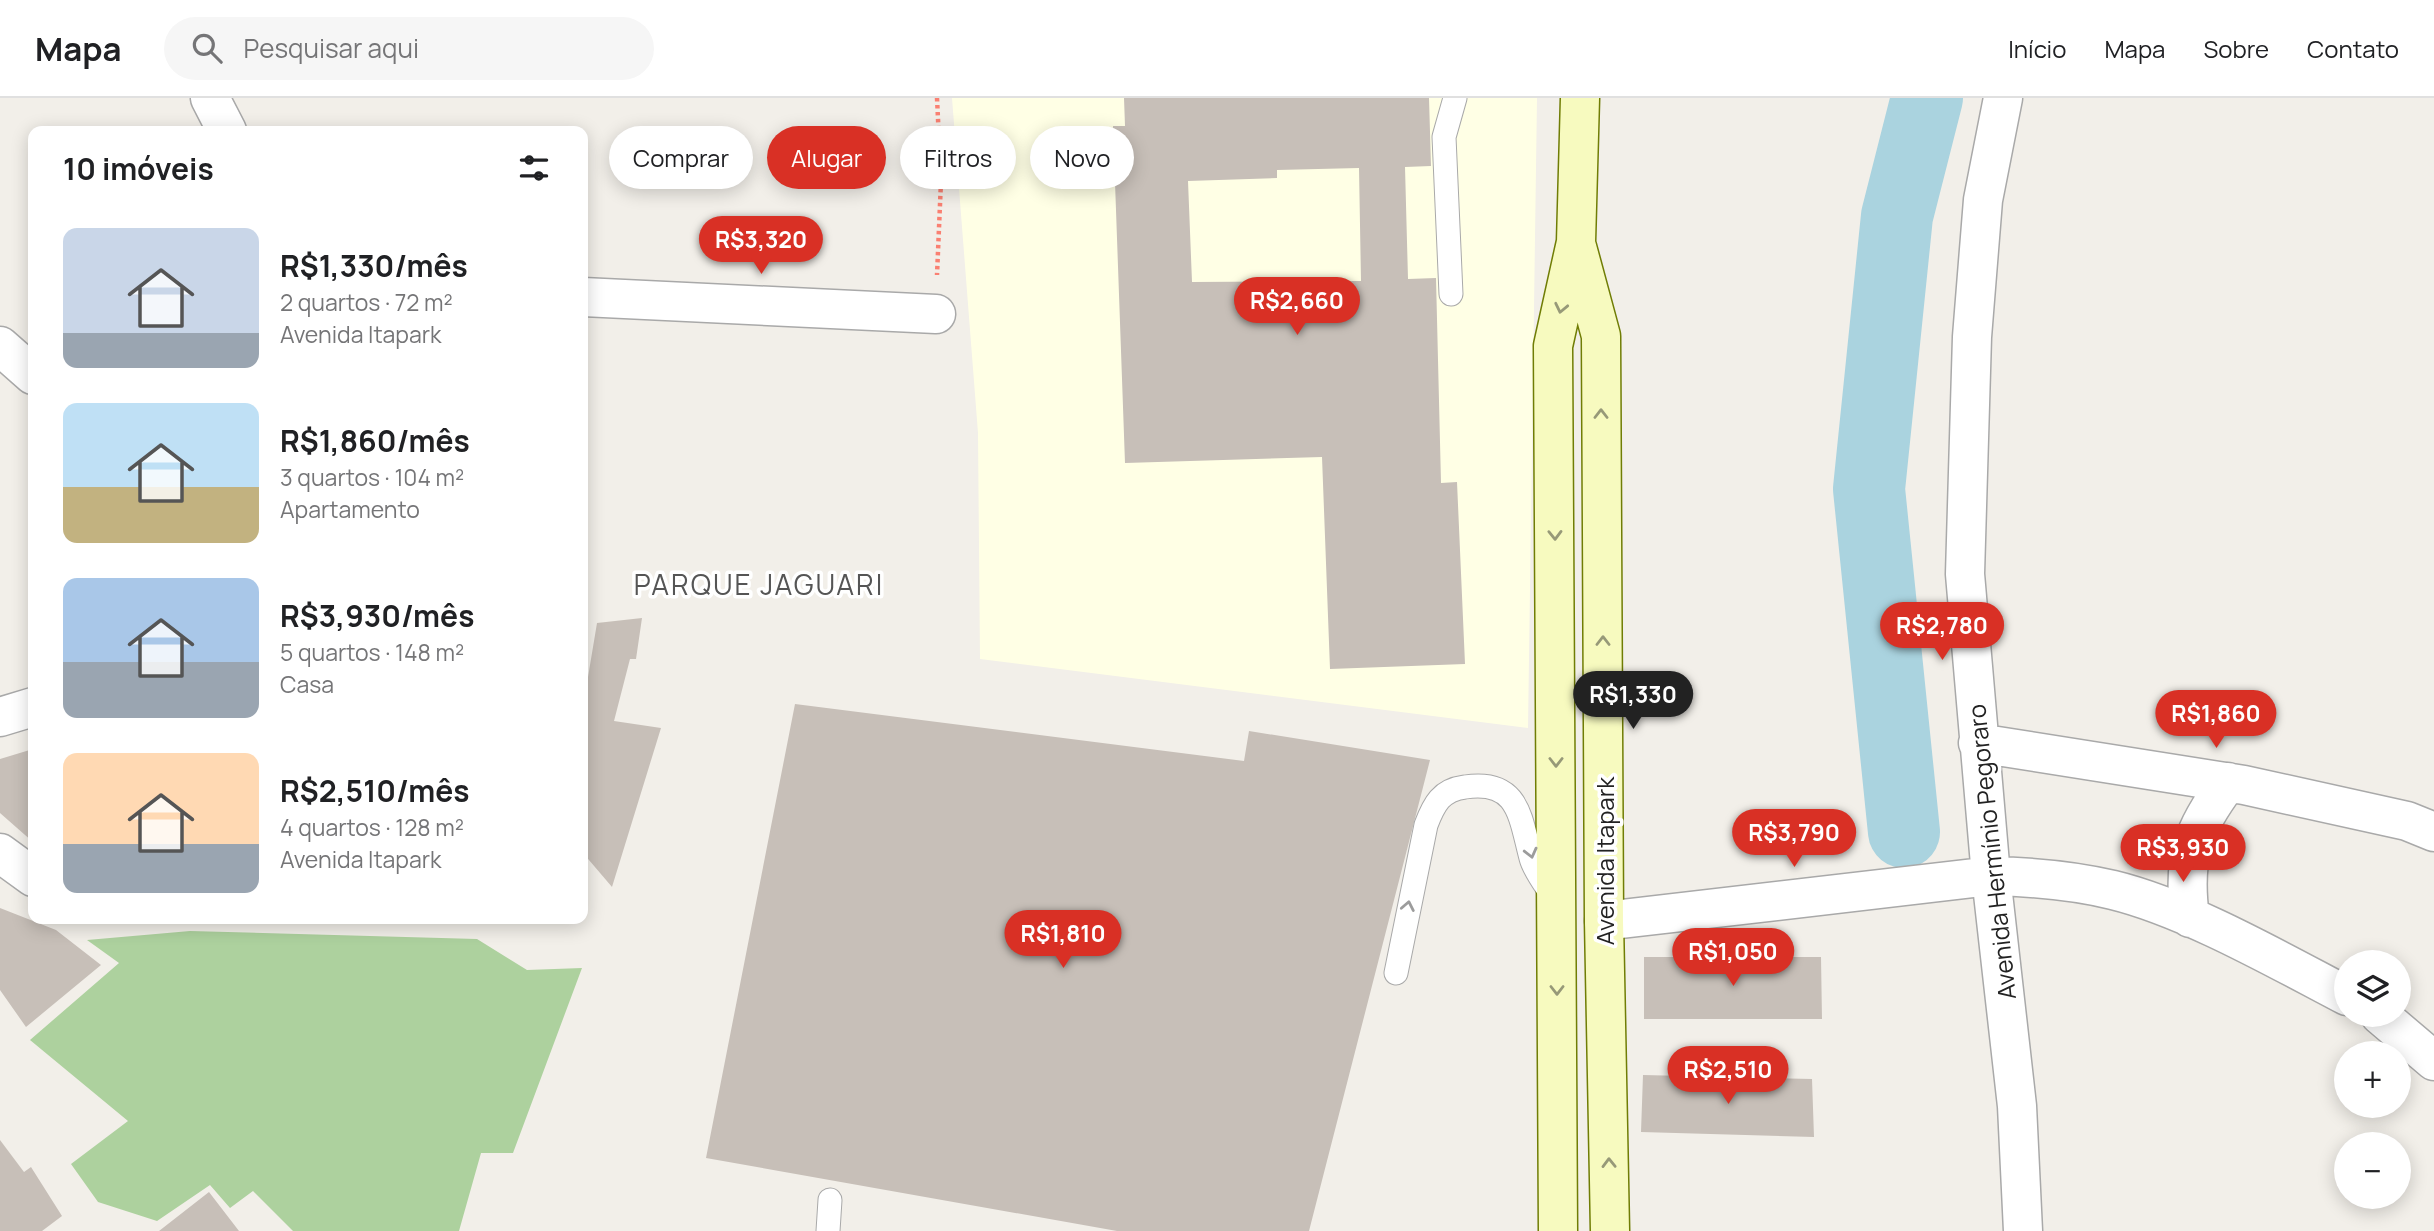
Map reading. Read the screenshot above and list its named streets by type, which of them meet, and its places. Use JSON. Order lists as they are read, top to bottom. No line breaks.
{"streets":{"main road":["Avenida Itapark"],"street":["Avenida Hermínio Pegoraro"]},"districts":["PARQUE JAGUARI"],"page":{"header":"Mapa","search":"Pesquisar aqui","nav":["Início","Mapa","Sobre","Contato"],"chip":["Comprar","Alugar","Filtros","Novo"],"heading":"10 imóveis","list":[{"name":"R$1,330/mês","note":"2 quartos · 72 m² · Avenida Itapark"},{"name":"R$1,860/mês","note":"3 quartos · 104 m² · Apartamento"},{"name":"R$3,930/mês","note":"5 quartos · 148 m² · Casa"},{"name":"R$2,510/mês","note":"4 quartos · 128 m² · Avenida Itapark"}],"price":["R$3,320","R$2,660","R$2,780","R$1,330","R$1,860","R$3,790","R$3,930","R$1,810","R$1,050","R$2,510"],"map_buttons":["+","−"]}}
